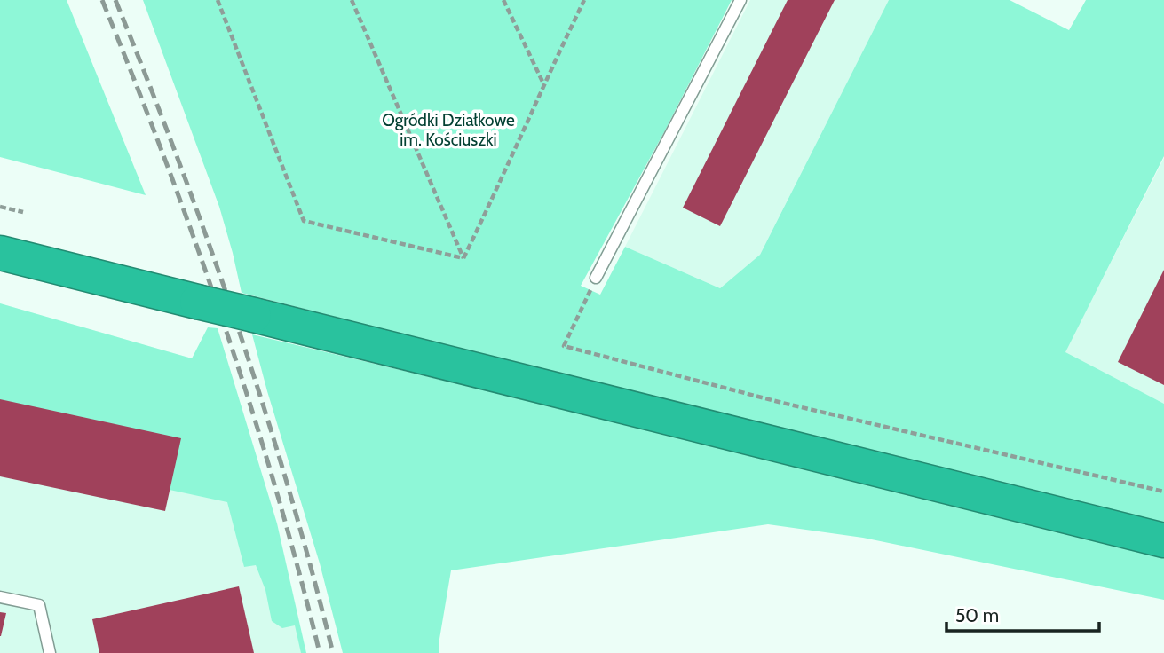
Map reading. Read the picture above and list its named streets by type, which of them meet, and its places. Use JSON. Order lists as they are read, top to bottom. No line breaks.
{"parks":["Ogródki Działkowe im. Kościuszki"],"scale_bar":"50 m"}
